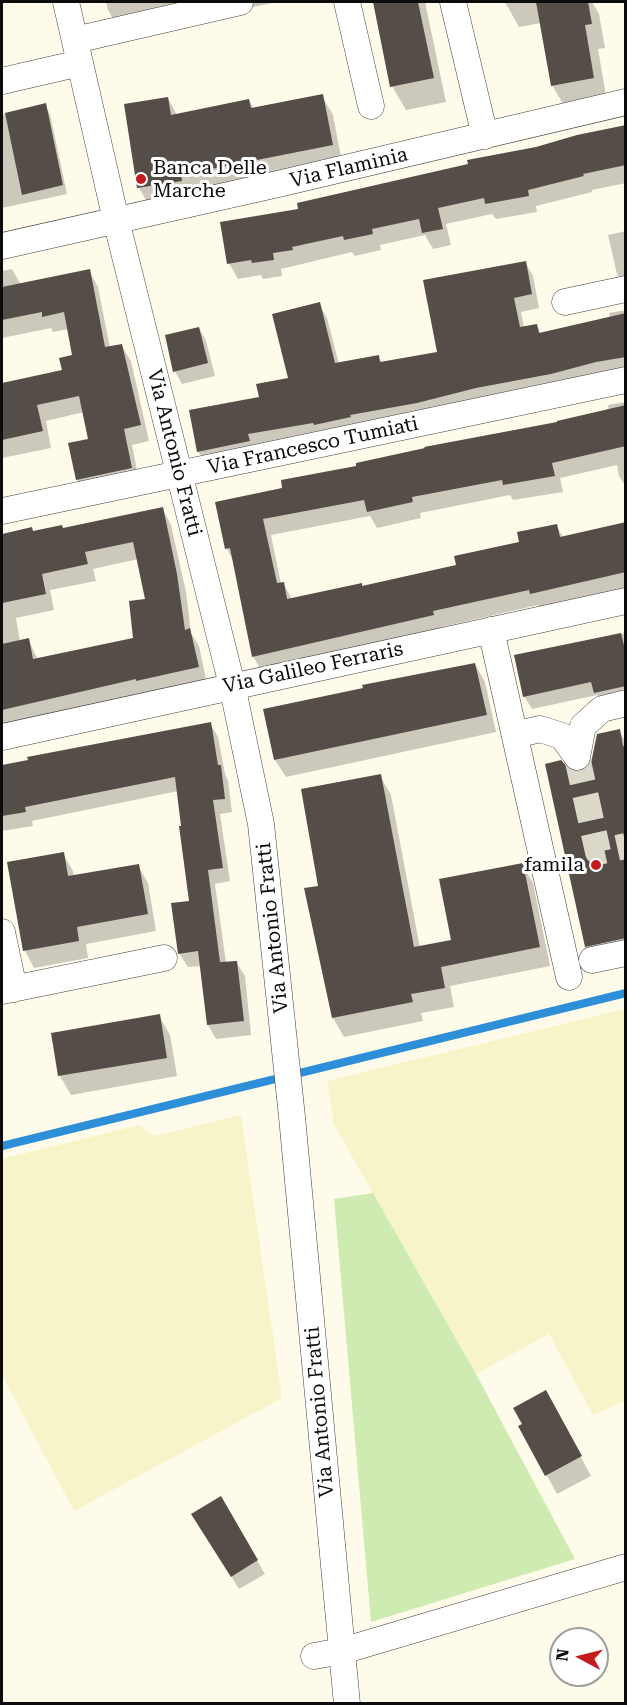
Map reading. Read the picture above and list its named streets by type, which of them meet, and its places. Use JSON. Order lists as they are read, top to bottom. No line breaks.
{"streets":{"street":["Via Flaminia","Via Francesco Tumiati","Via Antonio Fratti","Via Galileo Ferraris"]},"crossings":[["Via Flaminia","Via Antonio Fratti"],["Via Francesco Tumiati","Via Antonio Fratti"],["Via Antonio Fratti","Via Galileo Ferraris"]],"places":["Banca Delle Marche","famila"],"north":"left"}
